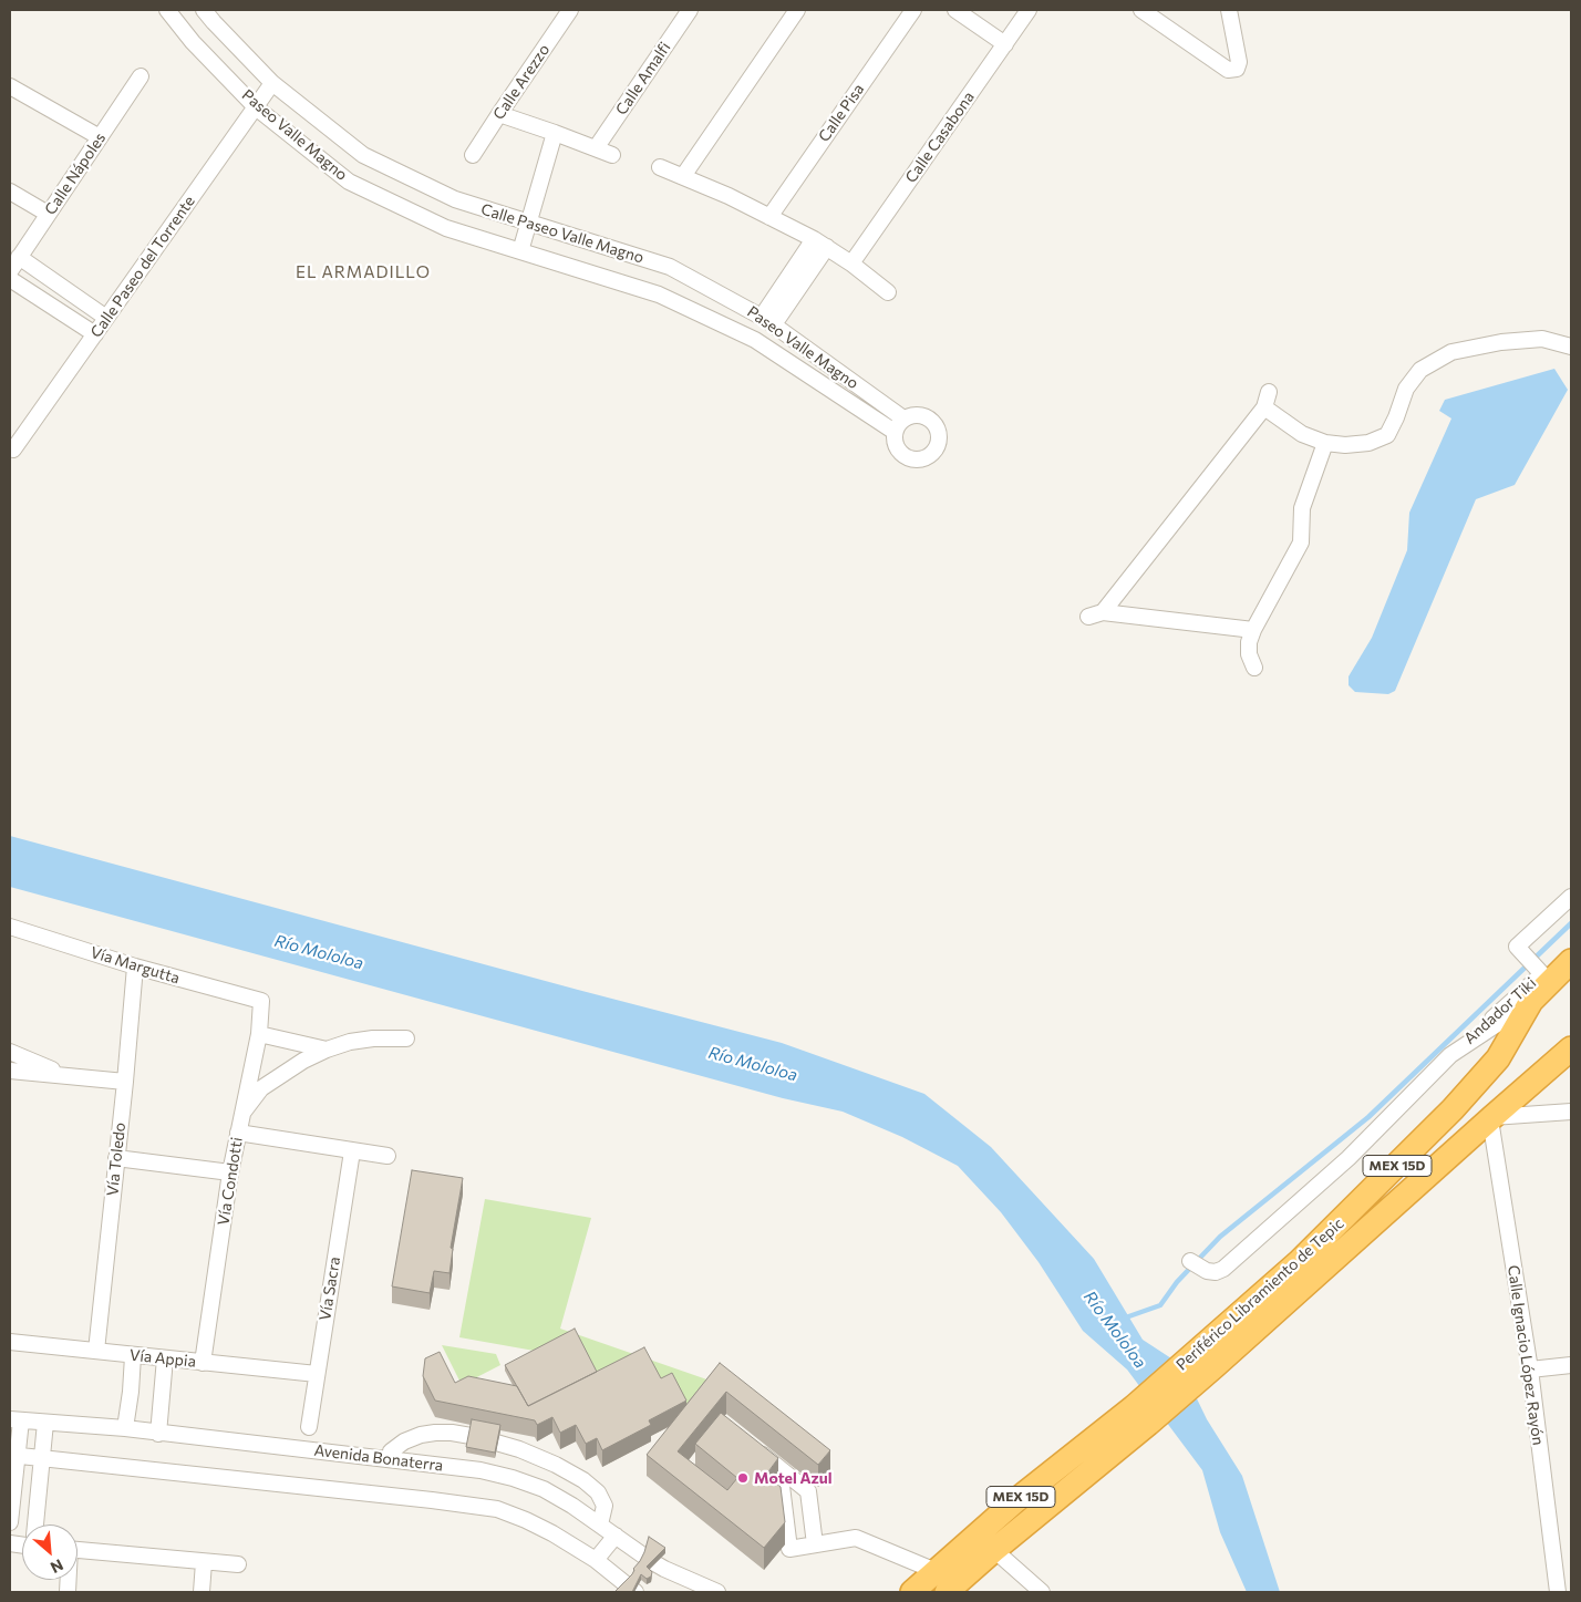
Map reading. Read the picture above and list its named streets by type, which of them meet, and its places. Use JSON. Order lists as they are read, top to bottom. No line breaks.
{"streets":{"highway":["MEX 15D","Periférico Libramiento de Tepic"],"street":["Calle Amalfi","Calle Arezzo","Calle Pisa","Paseo Valle Magno","Calle Casabona","Calle Nápoles","Calle Paseo Valle Magno","Calle Paseo del Torrente","Vía Margutta","Andador Tiki","Vía Toledo","Vía Condotti","Vía Sacra","Calle Ignacio López Rayón","Vía Appia","Avenida Bonaterra"]},"crossings":[["Paseo Valle Magno","Calle Paseo Valle Magno"],["Paseo Valle Magno","Calle Paseo del Torrente"],["Vía Margutta","Vía Toledo"],["Vía Margutta","Vía Condotti"],["Vía Toledo","Vía Appia"],["Vía Condotti","Vía Appia"],["Vía Sacra","Vía Appia"],["Periférico Libramiento de Tepic","Calle Ignacio López Rayón"]],"districts":["EL ARMADILLO"],"water":["Río Mololoa"],"places":["Motel Azul"],"north":"bottom right"}
